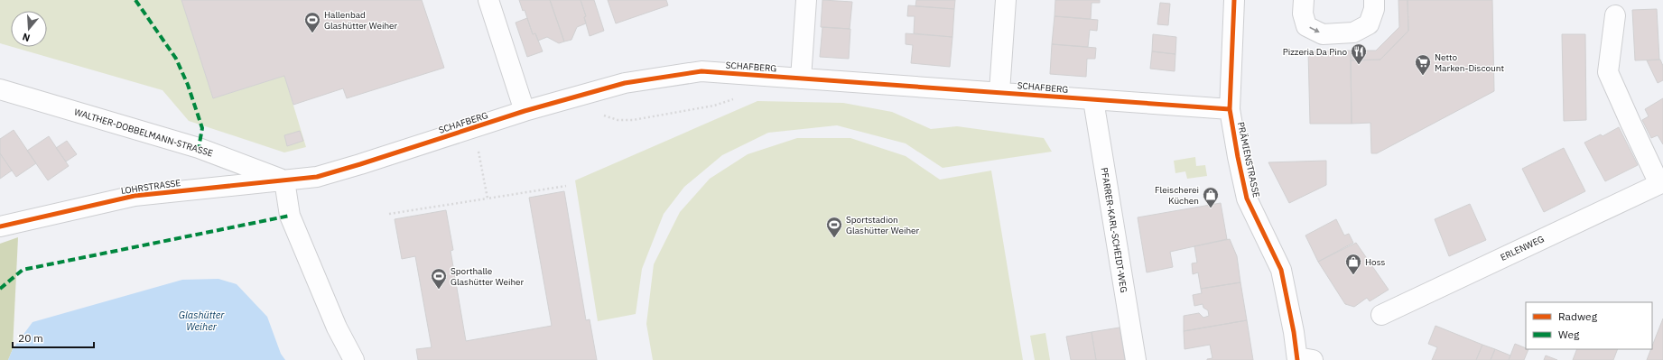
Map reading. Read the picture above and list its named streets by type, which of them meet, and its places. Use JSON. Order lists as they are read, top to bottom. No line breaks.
{"streets":{"street":["SCHAFBERG","WALTHER-DOBBELMANN-STRASSE","PRÄMIENSTRASSE","LOHRSTRASSE","PFARRER-KARL-SCHEIDT-WEG","ERLENWEG"]},"crossings":[["SCHAFBERG","WALTHER-DOBBELMANN-STRASSE"],["SCHAFBERG","PRÄMIENSTRASSE"],["SCHAFBERG","LOHRSTRASSE"],["SCHAFBERG","PFARRER-KARL-SCHEIDT-WEG"],["WALTHER-DOBBELMANN-STRASSE","LOHRSTRASSE"]],"water":["Glashütter Weiher"],"places":{"sports":["Hallenbad Glashütter Weiher","Sportstadion Glashütter Weiher","Sporthalle Glashütter Weiher"],"restaurant":["Pizzeria Da Pino"],"supermarket":["Netto Marken-Discount"],"shop":["Fleischerei Küchen","Hoss"]},"legend":["Radweg","Weg"],"scale_bar":"20 m","north":"bottom"}
